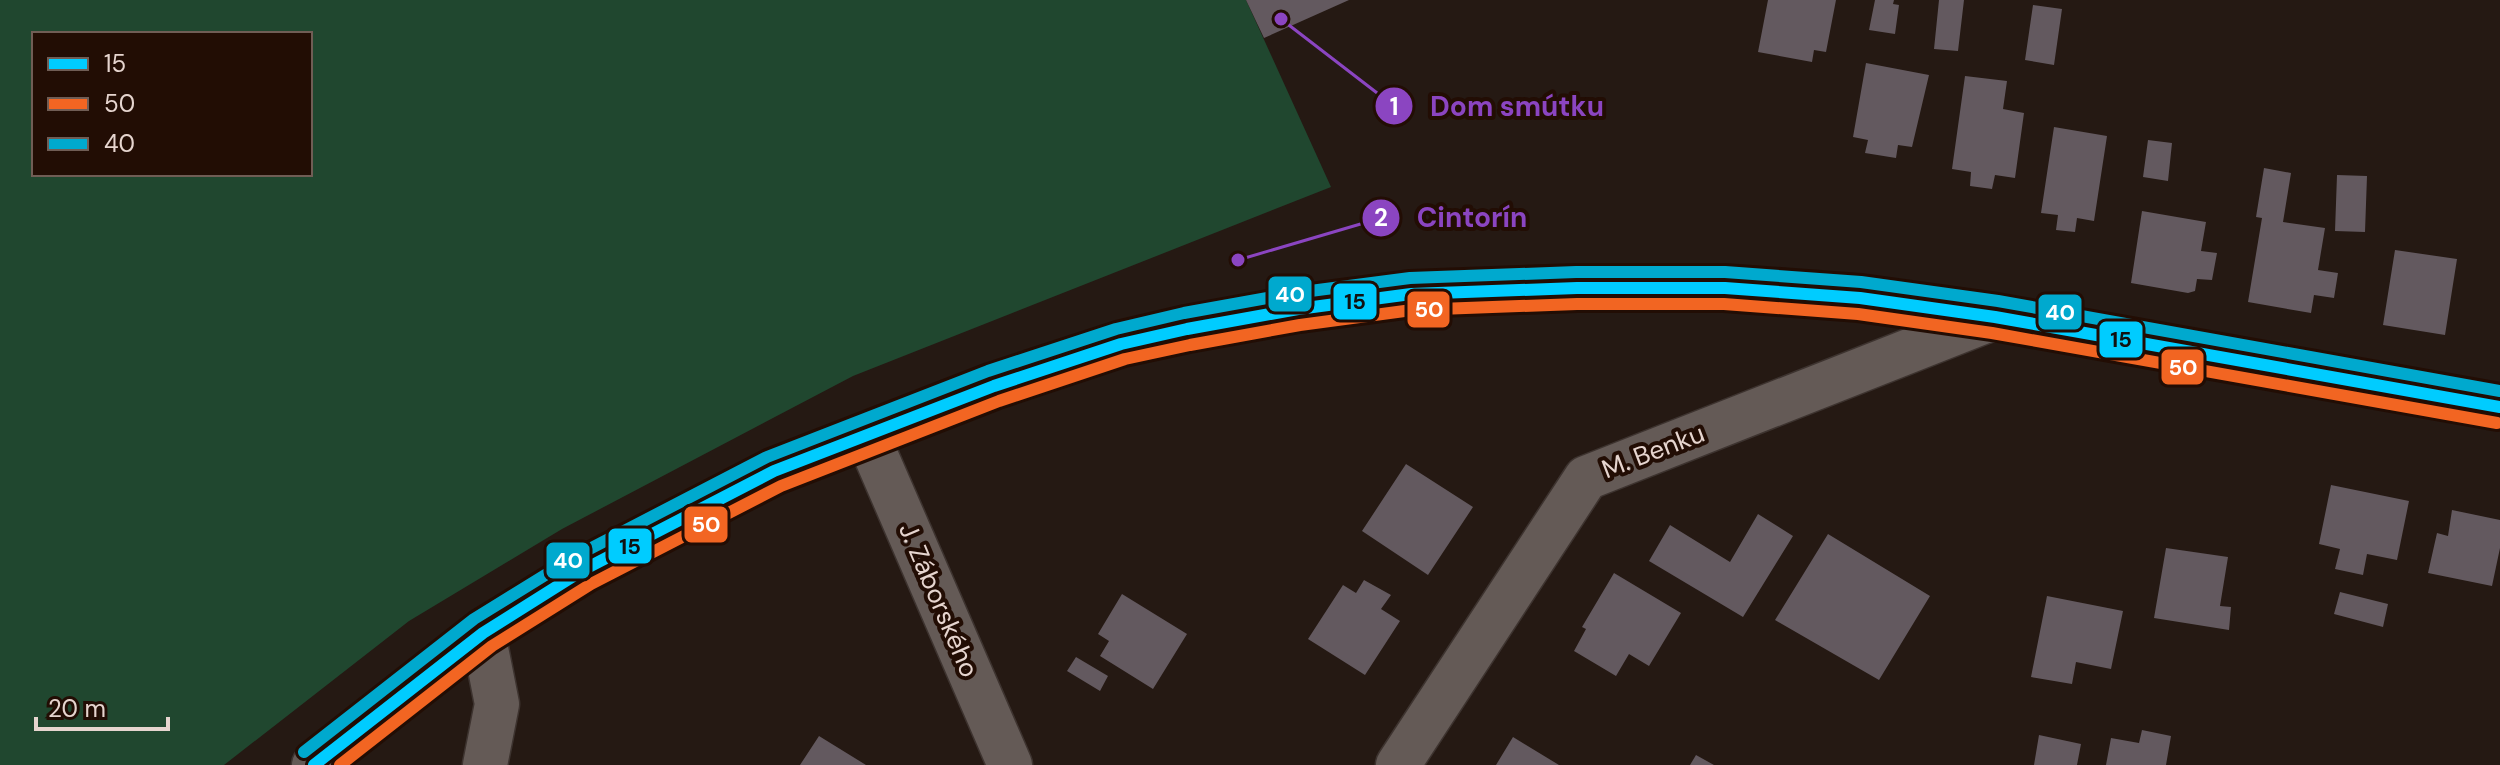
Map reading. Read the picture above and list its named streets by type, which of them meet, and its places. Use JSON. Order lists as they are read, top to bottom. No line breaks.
{"streets":{"street":["M. Benku","J. Záborského"]},"places":["Dom smútku","Cintorín"],"lines":["transit line 40","transit line 15","transit line 50"],"legend":["15","50","40"],"scale_bar":"20 m"}
